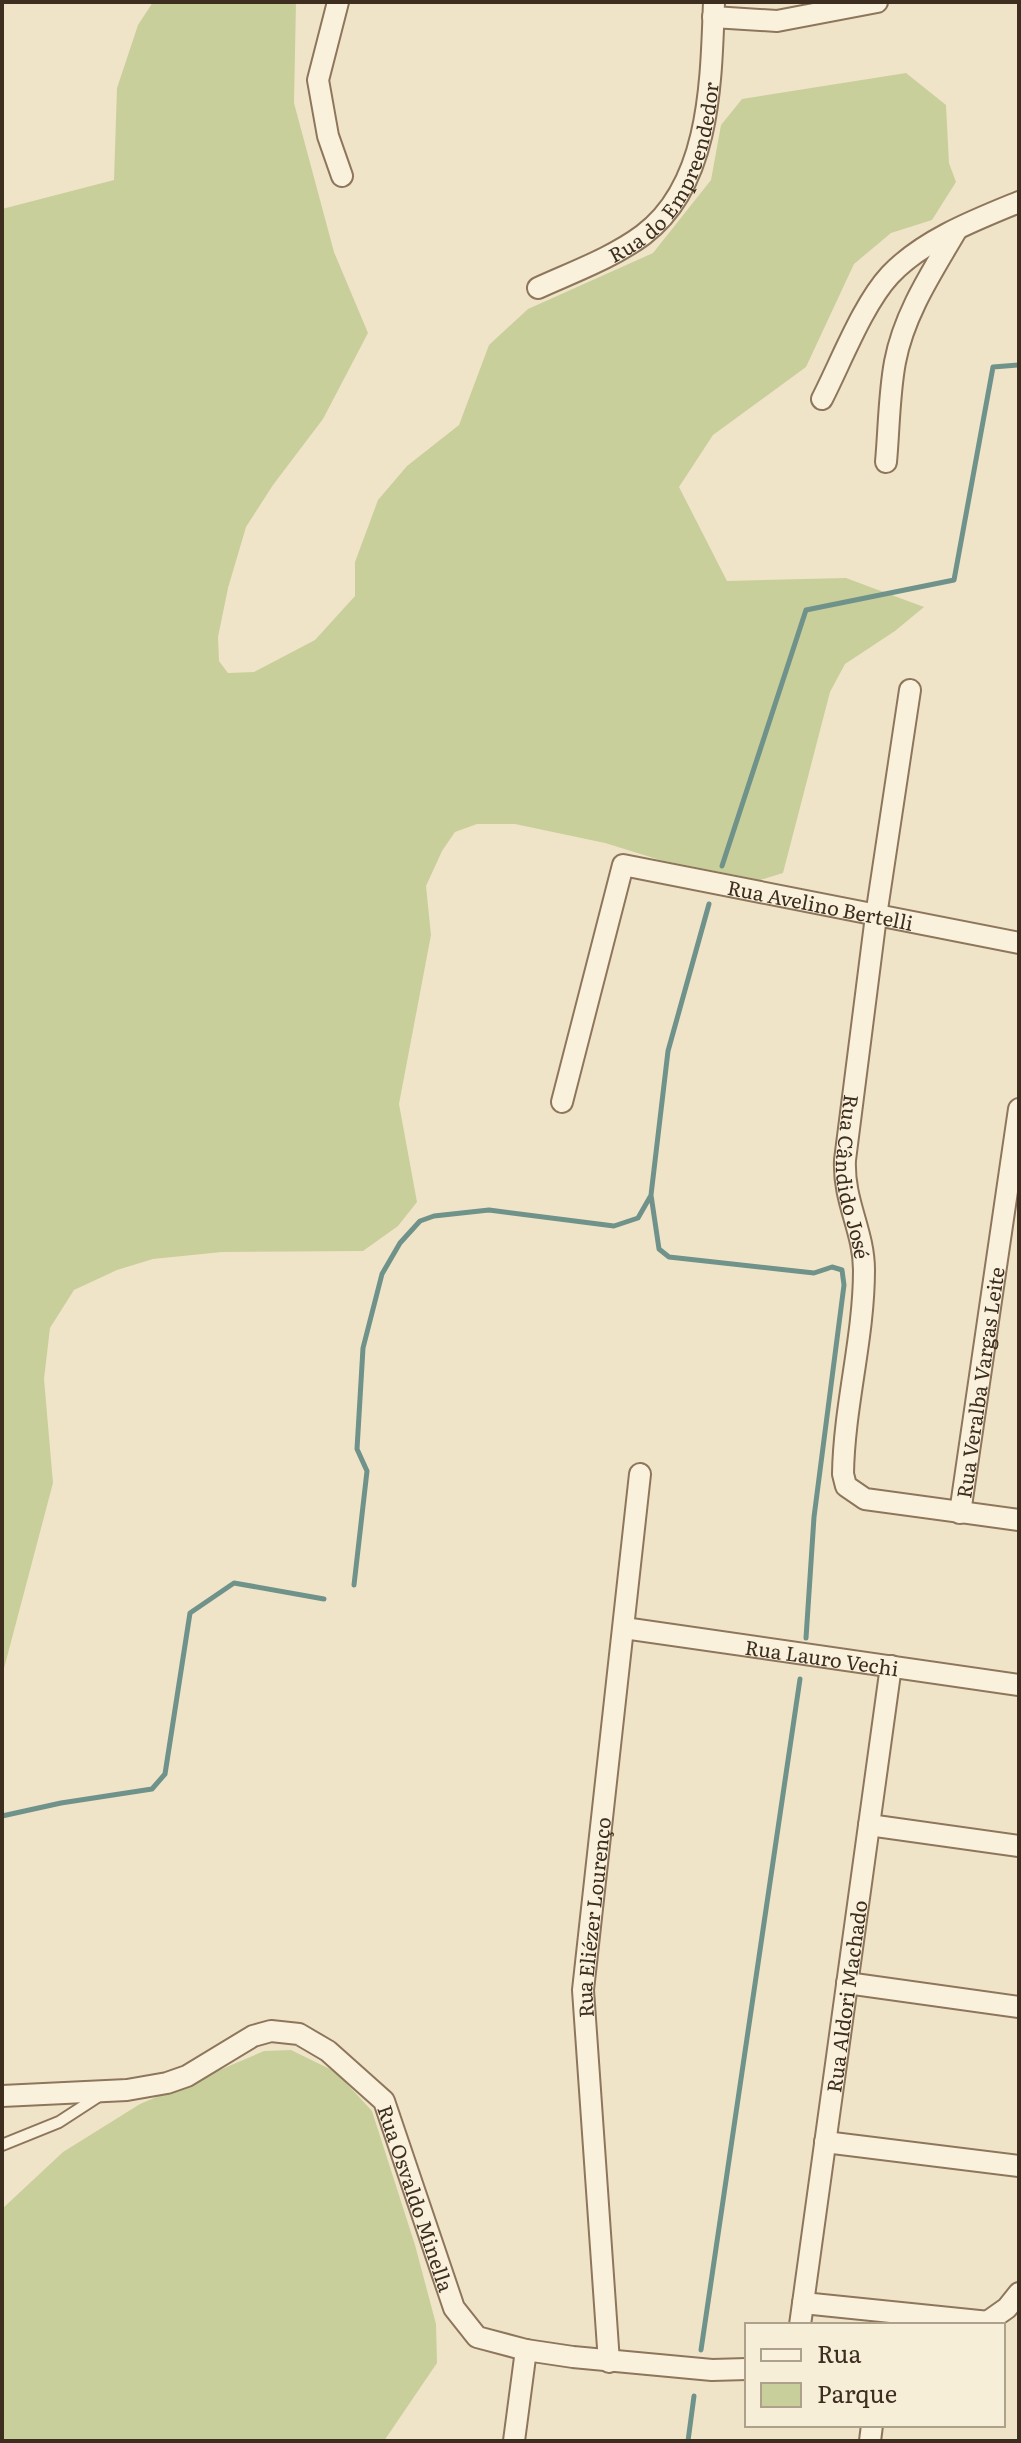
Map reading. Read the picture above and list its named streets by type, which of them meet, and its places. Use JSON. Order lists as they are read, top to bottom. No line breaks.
{"streets":{"street":["Rua do Empreendedor","Rua Avelino Bertelli","Rua Cândido José","Rua Veralba Vargas Leite","Rua Lauro Vechi","Rua Eliézer Lourenço","Rua Aldori Machado","Rua Osvaldo Minella"]},"crossings":[["Rua Avelino Bertelli","Rua Cândido José"],["Rua Cândido José","Rua Veralba Vargas Leite"],["Rua Lauro Vechi","Rua Eliézer Lourenço"],["Rua Lauro Vechi","Rua Aldori Machado"],["Rua Eliézer Lourenço","Rua Osvaldo Minella"]],"legend":["Rua","Parque"]}
